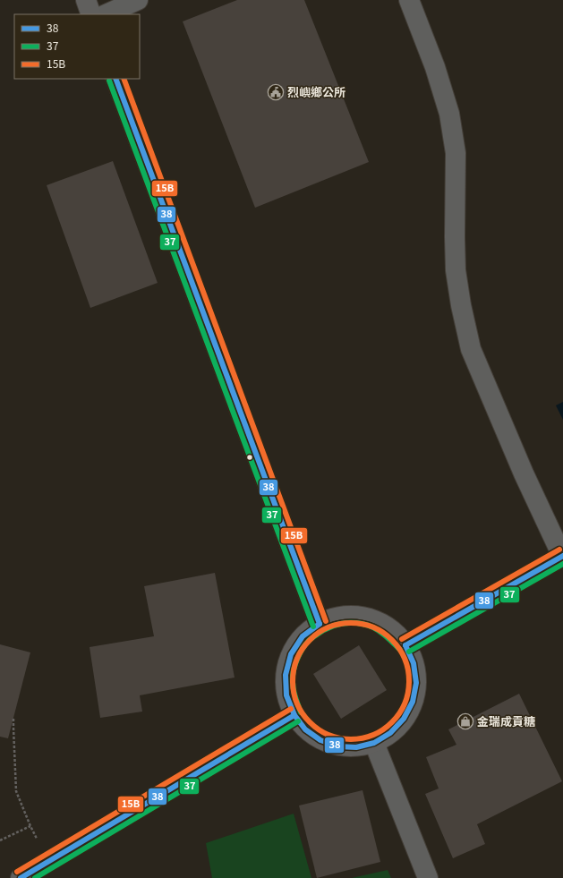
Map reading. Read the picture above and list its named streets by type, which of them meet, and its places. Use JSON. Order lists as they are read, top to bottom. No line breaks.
{"places":{"public building":["烈嶼鄉公所"],"shop":["金瑞成貢糖"]},"lines":["transit line 38","transit line 15B","transit line 37"],"legend":["38","37","15B"]}
